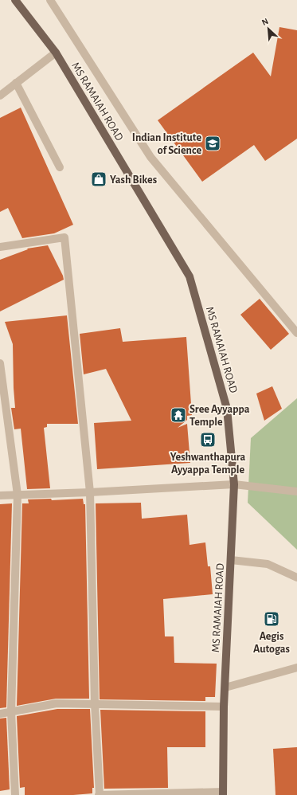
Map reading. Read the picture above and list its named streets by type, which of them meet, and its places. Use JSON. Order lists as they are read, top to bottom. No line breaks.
{"streets":{"main road":["MS RAMAIAH ROAD"]},"places":{"school or university":["Indian Institute of Science"],"shop":["Yash Bikes"],"temple":["Sree Ayyappa Temple"],"bus stop":["Yeshwanthapura Ayyappa Temple"],"fuel station":["Aegis Autogas"]},"north":"top left"}
